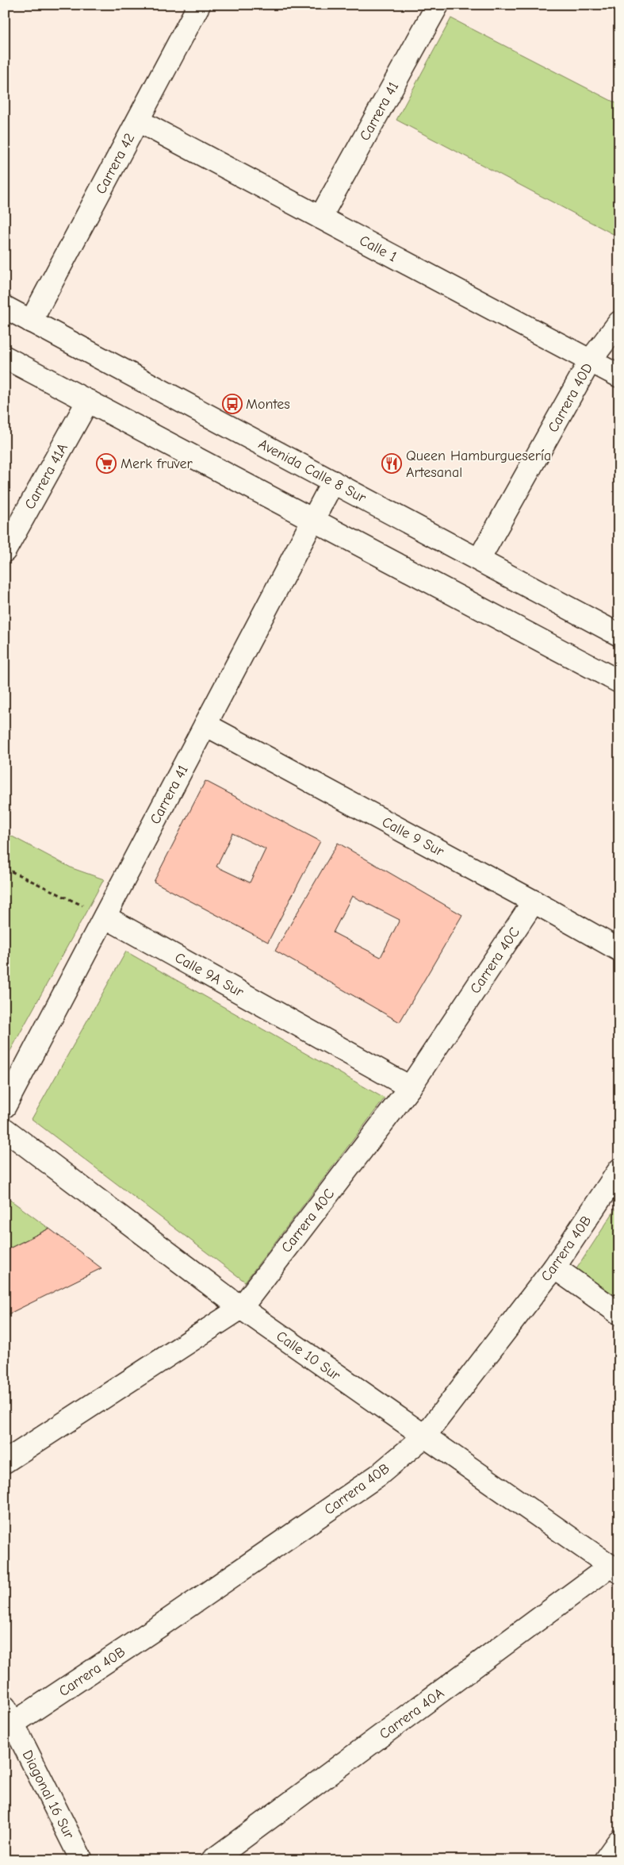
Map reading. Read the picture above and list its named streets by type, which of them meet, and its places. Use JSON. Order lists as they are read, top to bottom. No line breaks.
{"streets":{"street":["Carrera 41","Carrera 42","Calle 1","Carrera 40D","Avenida Calle 8 Sur","Carrera 41A","Calle 9 Sur","Carrera 40C","Calle 9A Sur","Carrera 40B","Calle 10 Sur","Carrera 40A","Diagonal 16 Sur"]},"crossings":[["Carrera 41","Calle 1"],["Carrera 41","Avenida Calle 8 Sur"],["Carrera 41","Calle 9 Sur"],["Carrera 41","Calle 9A Sur"],["Carrera 42","Calle 1"],["Carrera 42","Avenida Calle 8 Sur"],["Calle 1","Carrera 40D"],["Carrera 40D","Avenida Calle 8 Sur"],["Calle 9 Sur","Carrera 40C"],["Carrera 40C","Calle 9A Sur"],["Carrera 40C","Calle 10 Sur"],["Carrera 40B","Calle 10 Sur"],["Carrera 40B","Diagonal 16 Sur"],["Calle 10 Sur","Carrera 40A"]],"places":{"bus stop":["Montes"],"supermarket":["Merk fruver"],"restaurant":["Queen Hamburguesería Artesanal"]}}
